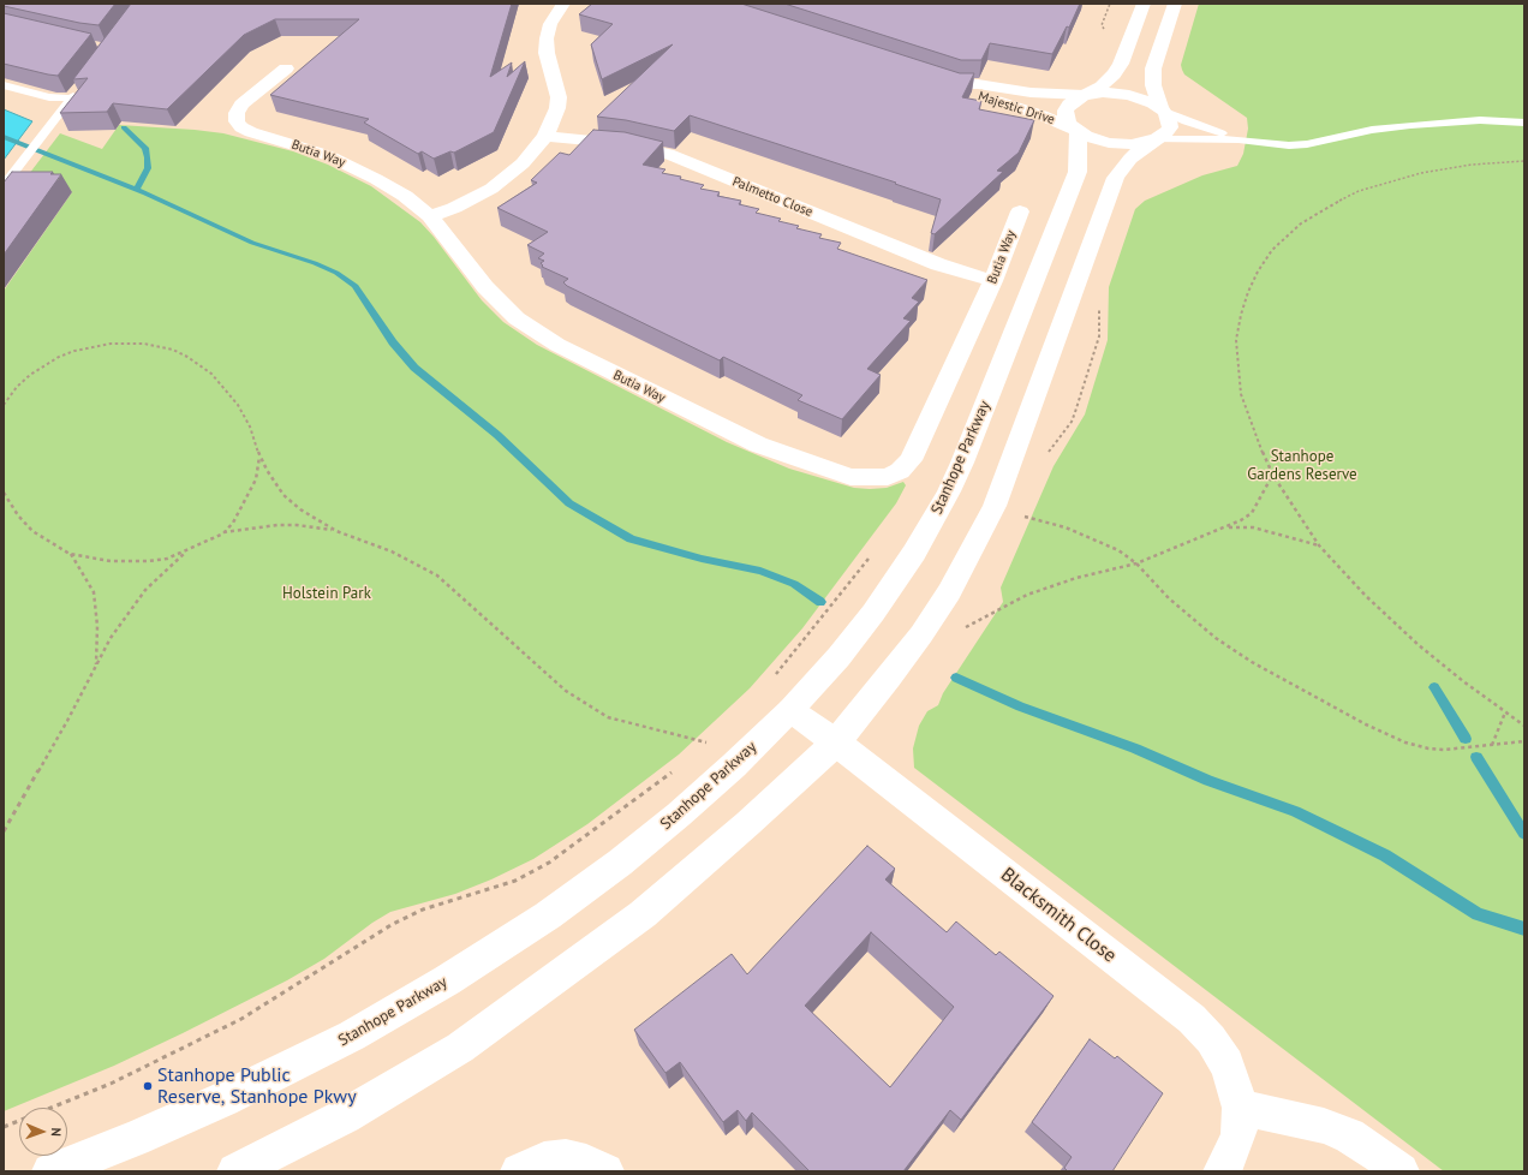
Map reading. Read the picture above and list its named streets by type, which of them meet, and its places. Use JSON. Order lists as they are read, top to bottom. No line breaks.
{"streets":{"main road":["Majestic Drive","Butia Way","Palmetto Close","Stanhope Parkway","Blacksmith Close"]},"crossings":[["Majestic Drive","Stanhope Parkway"],["Butia Way","Palmetto Close"],["Stanhope Parkway","Blacksmith Close"]],"parks":["Stanhope Gardens Reserve","Holstein Park"],"places":["Stanhope Public Reserve, Stanhope Pkwy"],"north":"right"}
